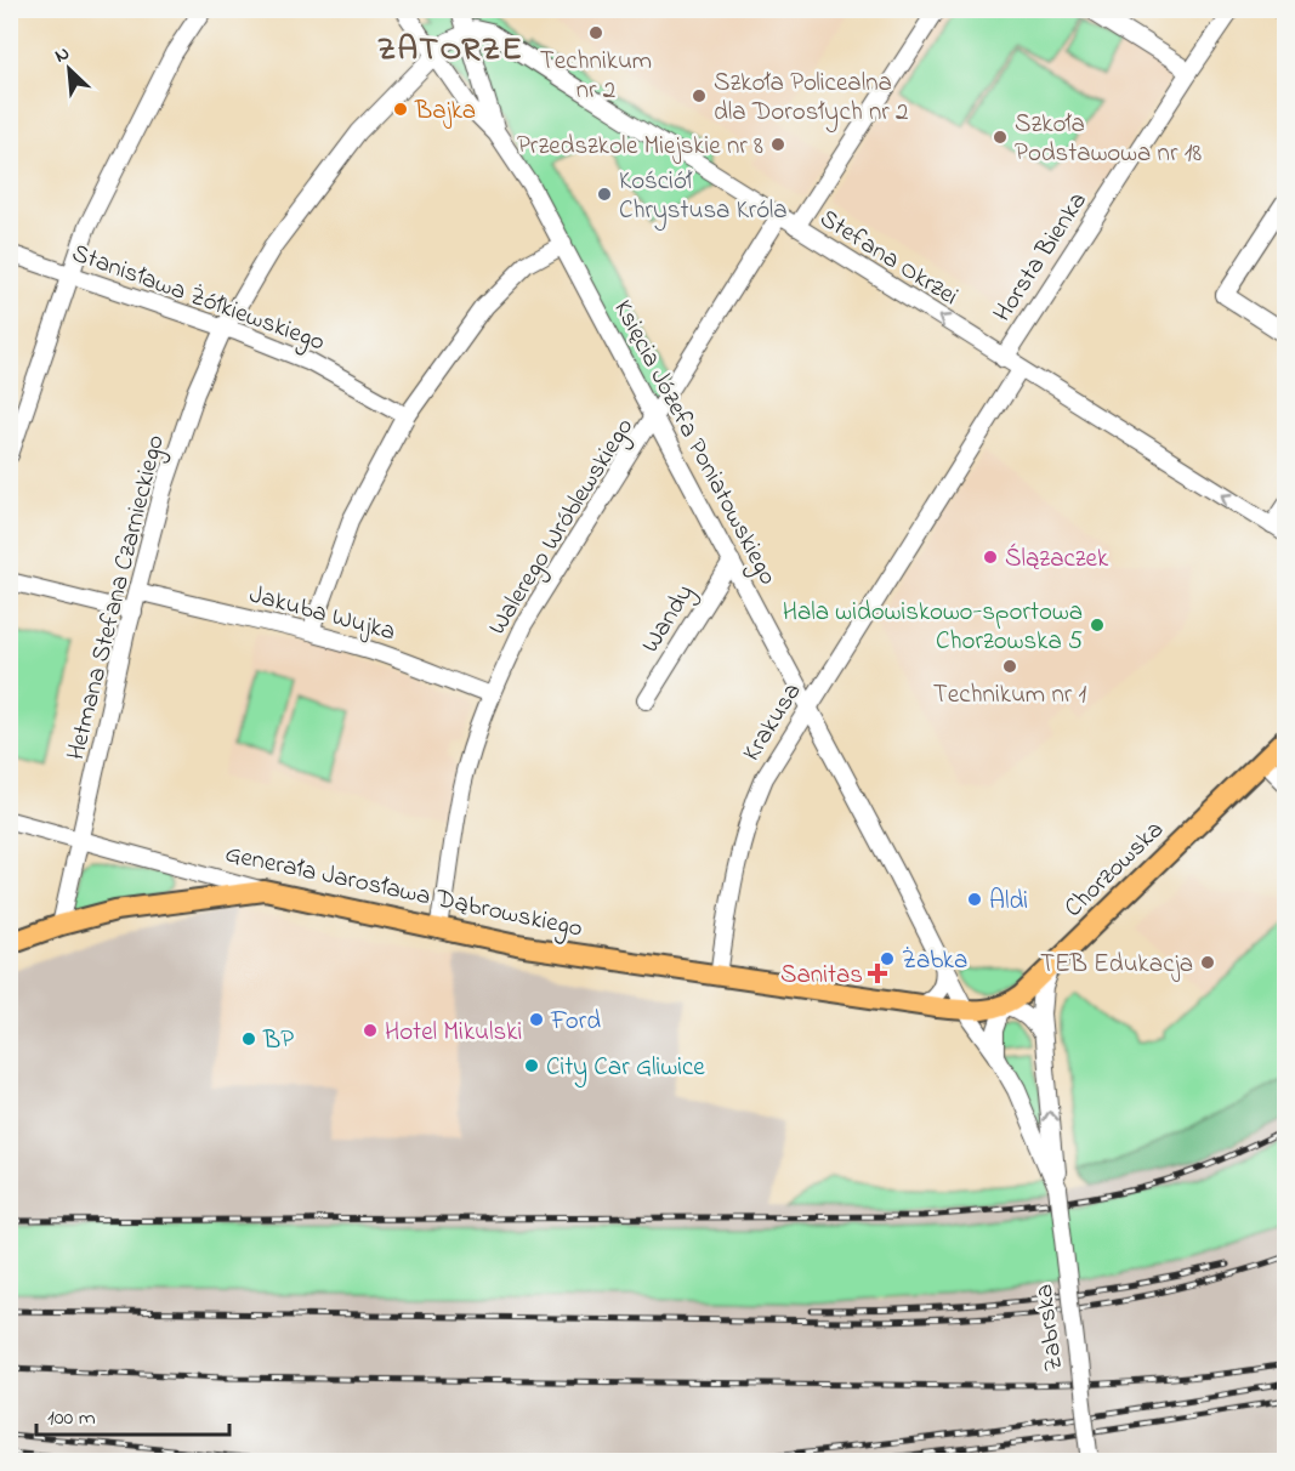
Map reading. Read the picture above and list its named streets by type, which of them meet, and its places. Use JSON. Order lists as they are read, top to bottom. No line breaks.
{"streets":{"main road":["Chorzowska","Generała Jarosława Dąbrowskiego"],"street":["Stefana Okrzei","Horsta Bienka","Stanisława Żółkiewskiego","Księcia Józefa Poniatowskiego","Walerego Wróblewskiego","Hetmana Stefana Czarnieckiego","Jakuba Wujka","Wandy","Krakusa","Zabrska"]},"crossings":[["Stefana Okrzei","Horsta Bienka"],["Stefana Okrzei","Księcia Józefa Poniatowskiego"],["Stefana Okrzei","Walerego Wróblewskiego"],["Stefana Okrzei","Hetmana Stefana Czarnieckiego"],["Stefana Okrzei","Krakusa"],["Stanisława Żółkiewskiego","Hetmana Stefana Czarnieckiego"],["Księcia Józefa Poniatowskiego","Walerego Wróblewskiego"],["Księcia Józefa Poniatowskiego","Hetmana Stefana Czarnieckiego"],["Księcia Józefa Poniatowskiego","Wandy"],["Księcia Józefa Poniatowskiego","Krakusa"],["Księcia Józefa Poniatowskiego","Chorzowska"],["Księcia Józefa Poniatowskiego","Generała Jarosława Dąbrowskiego"],["Księcia Józefa Poniatowskiego","Zabrska"],["Walerego Wróblewskiego","Jakuba Wujka"],["Walerego Wróblewskiego","Generała Jarosława Dąbrowskiego"],["Hetmana Stefana Czarnieckiego","Jakuba Wujka"],["Hetmana Stefana Czarnieckiego","Generała Jarosława Dąbrowskiego"],["Krakusa","Generała Jarosława Dąbrowskiego"],["Chorzowska","Generała Jarosława Dąbrowskiego"],["Chorzowska","Zabrska"],["Generała Jarosława Dąbrowskiego","Zabrska"]],"one_way":["Stefana Okrzei"],"districts":["ZATORZE"],"places":{"other":["Technikum nr 2","Szkoła Policealna dla Dorosłych nr 2","Bajka","Szkoła Podstawowa nr 18","Przedszkole Miejskie nr 8","Kościół Chrystusa Króla","Ślązaczek","Hala widowiskowo-sportowa Chorzowska 5","Technikum nr 1","Aldi","Żabka","TEB Edukacja","Ford","Hotel Mikulski","BP","City Car Gliwice"],"health":["Sanitas"]},"scale_bar":"100 m","north":"top left"}
